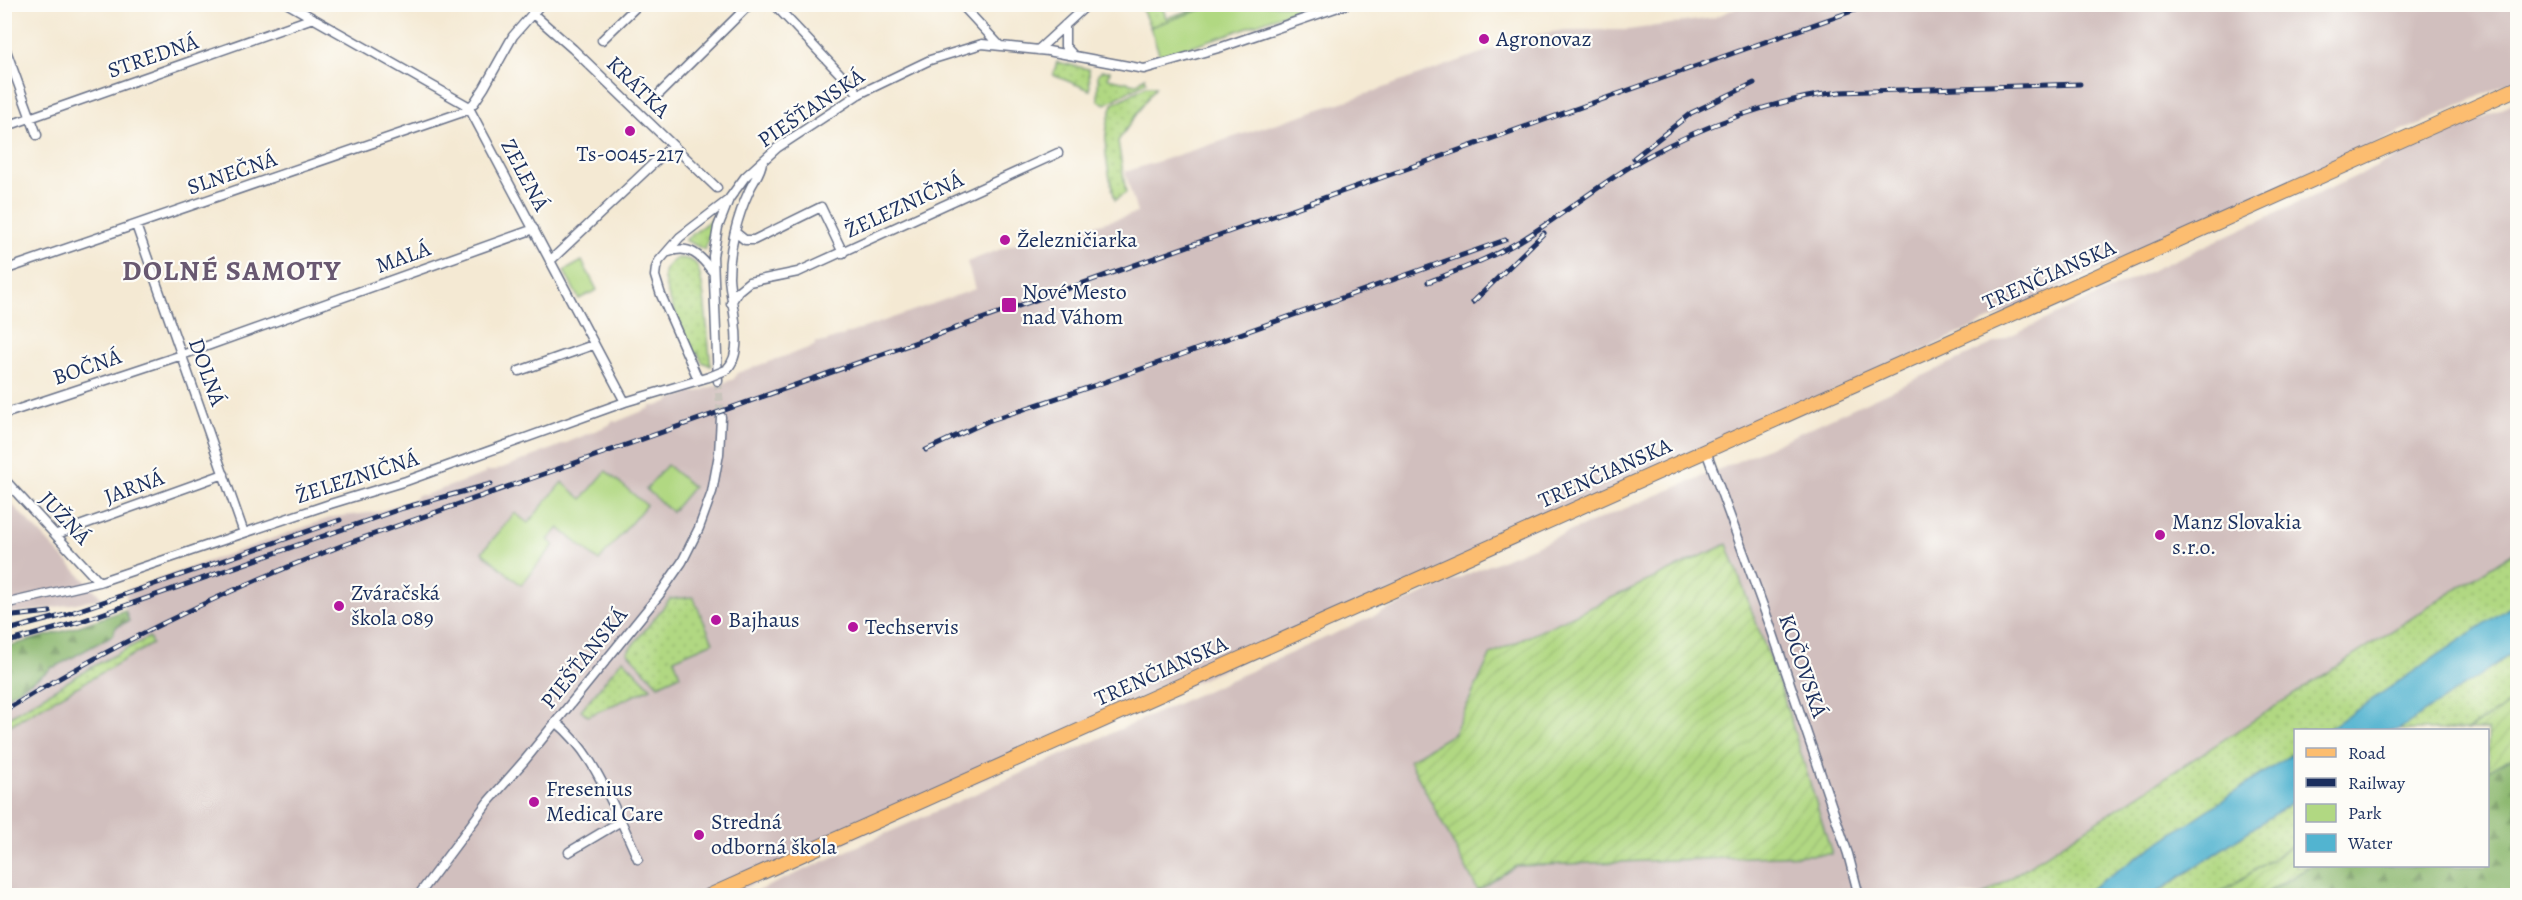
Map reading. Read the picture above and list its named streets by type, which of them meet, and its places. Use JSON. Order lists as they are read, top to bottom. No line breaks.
{"streets":{"main road":["TRENČIANSKA"],"street":["STREDNÁ","KRÁTKA","PIEŠŤANSKÁ","SLNEČNÁ","ZELENÁ","ŽELEZNIČNÁ","MALÁ","BOČNÁ","DOLNÁ","JARNÁ","JUŽNÁ","KOČOVSKÁ"]},"crossings":[["SLNEČNÁ","ZELENÁ"],["SLNEČNÁ","DOLNÁ"],["ZELENÁ","ŽELEZNIČNÁ"],["ZELENÁ","MALÁ"],["ŽELEZNIČNÁ","DOLNÁ"],["ŽELEZNIČNÁ","JUŽNÁ"],["MALÁ","BOČNÁ"],["MALÁ","DOLNÁ"],["TRENČIANSKA","KOČOVSKÁ"],["BOČNÁ","DOLNÁ"],["DOLNÁ","JARNÁ"],["JARNÁ","JUŽNÁ"]],"districts":["DOLNÉ SAMOTY"],"places":{"other":["Agronovaz","Ts-0045-217","Železničiarka","Manz Slovakia s.r.o.","Zváračská škola 089","Bajhaus","Techservis","Fresenius Medical Care","Stredná odborná škola"],"transit":["Nové Mesto nad Váhom"]},"legend":["Road","Railway","Park","Water"]}
